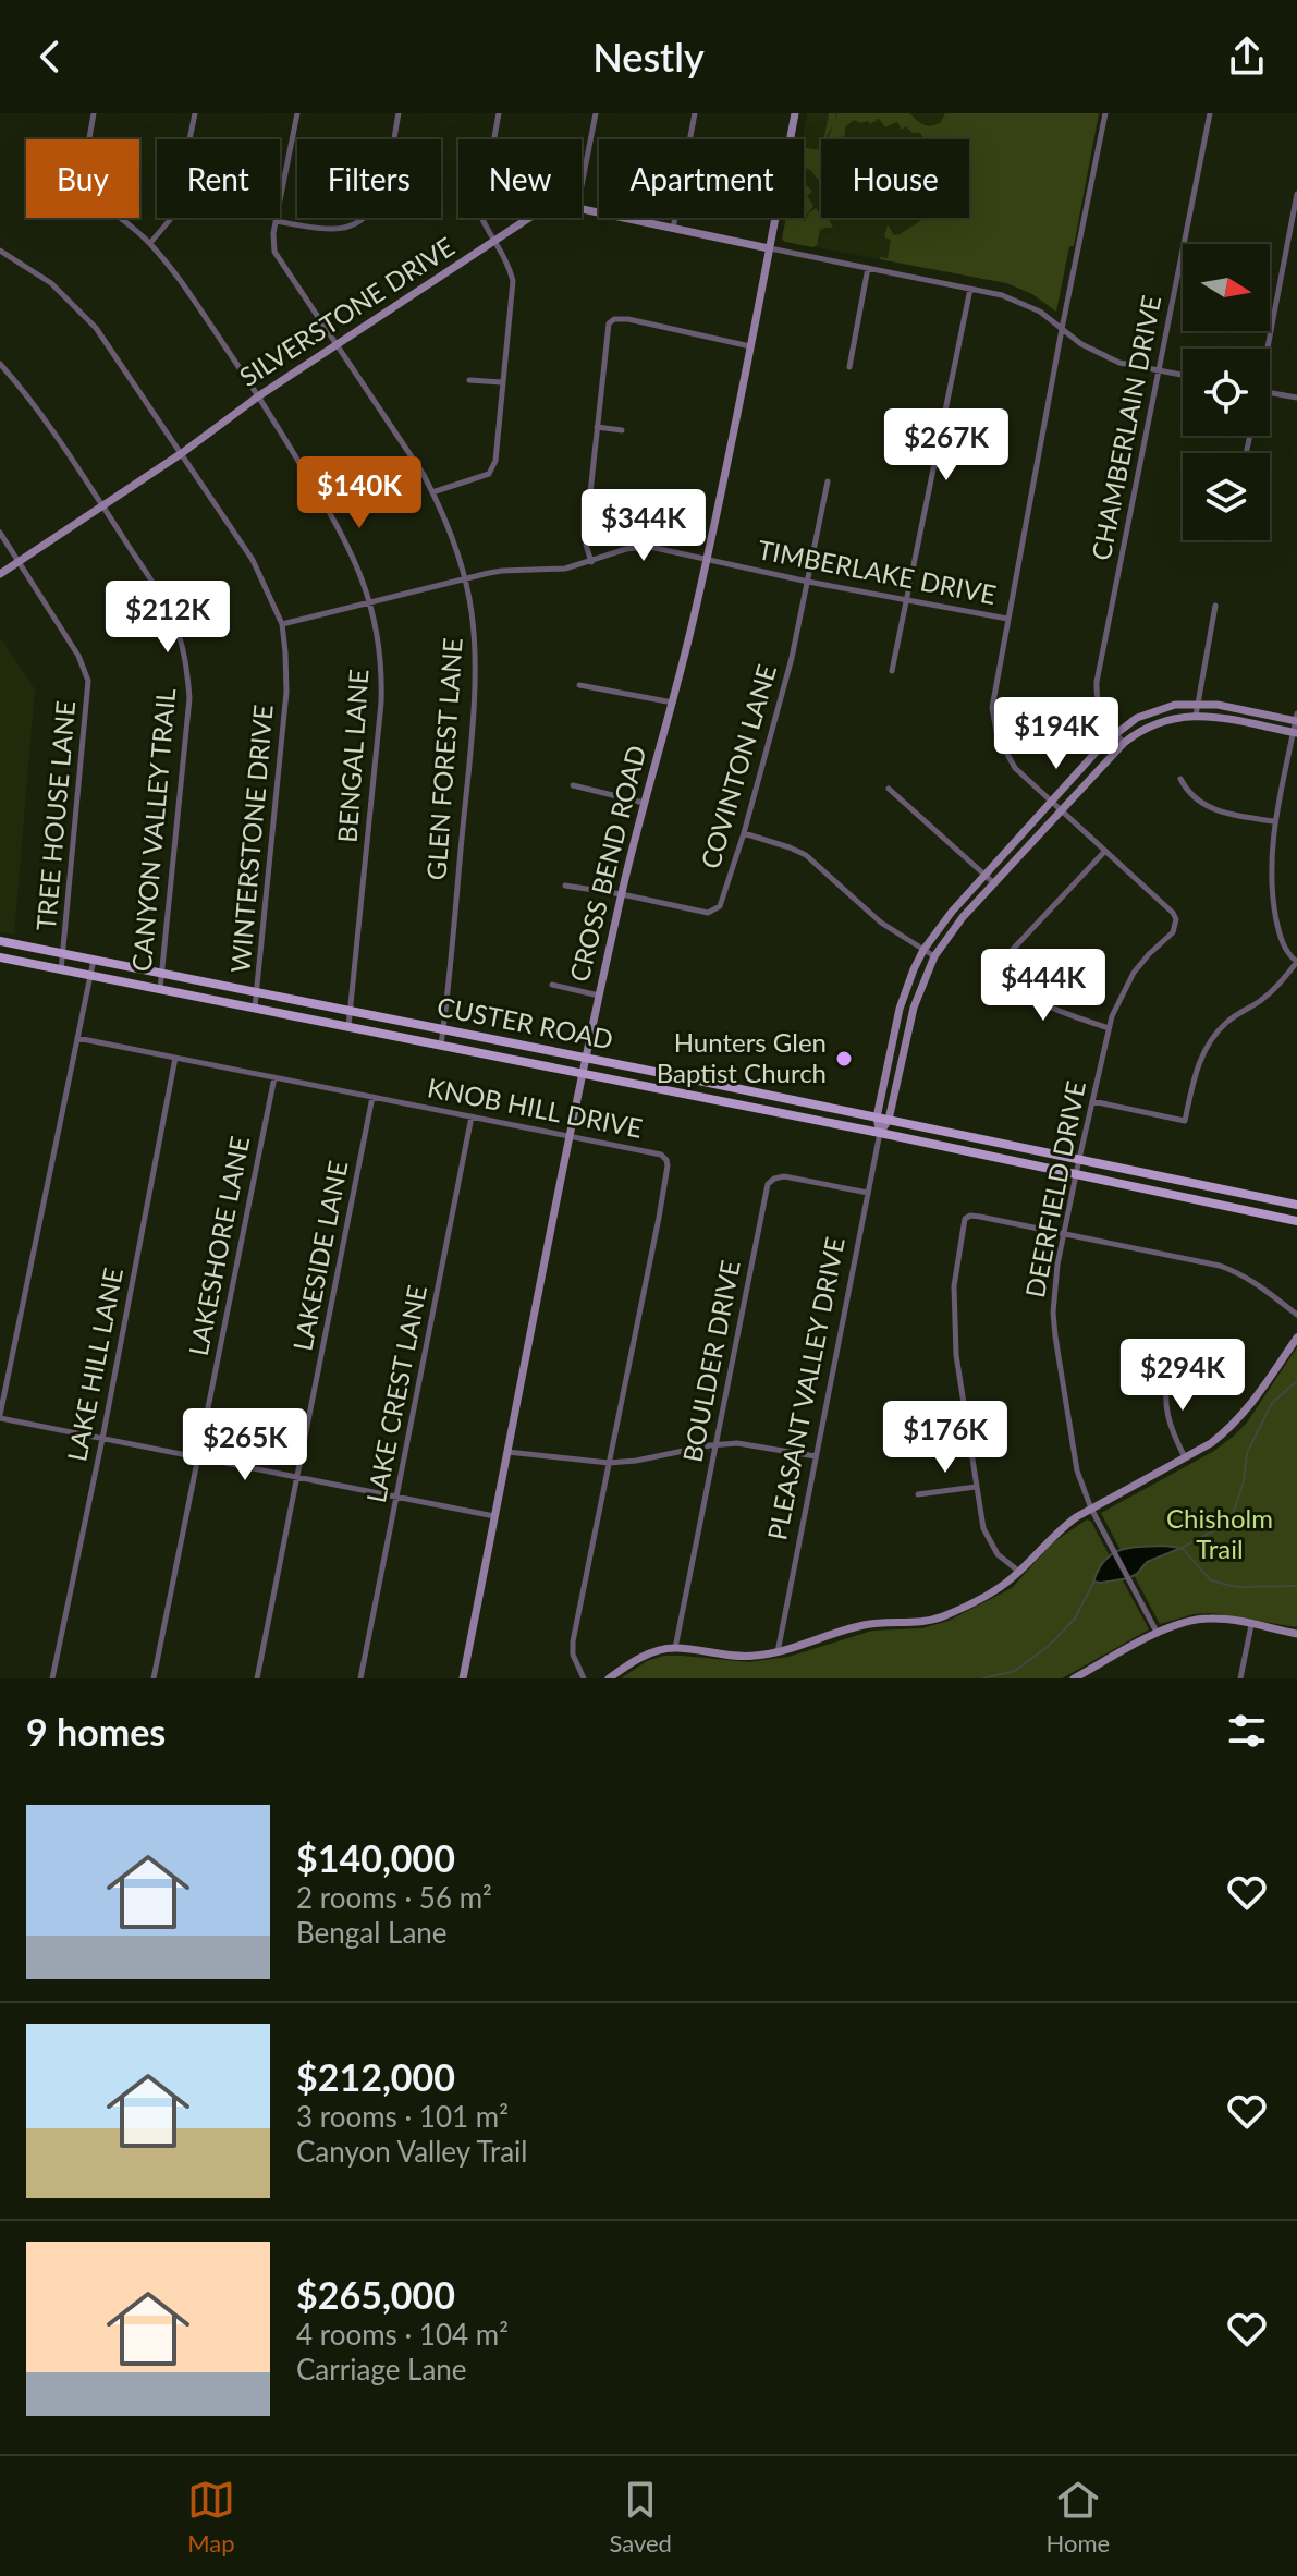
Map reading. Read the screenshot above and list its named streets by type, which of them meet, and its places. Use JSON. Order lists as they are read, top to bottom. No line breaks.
{"streets":{"main road":["CUSTER ROAD"],"street":["SILVERSTONE DRIVE","CHAMBERLAIN DRIVE","TIMBERLAKE DRIVE","BENGAL LANE","GLEN FOREST LANE","COVINTON LANE","TREE HOUSE LANE","CANYON VALLEY TRAIL","WINTERSTONE DRIVE","CROSS BEND ROAD","KNOB HILL DRIVE","DEERFIELD DRIVE","LAKESHORE LANE","LAKESIDE LANE","BOULDER DRIVE","LAKE HILL LANE","PLEASANT VALLEY DRIVE","LAKE CREST LANE"]},"crossings":[["SILVERSTONE DRIVE","CHAMBERLAIN DRIVE"],["SILVERSTONE DRIVE","BENGAL LANE"],["SILVERSTONE DRIVE","GLEN FOREST LANE"],["SILVERSTONE DRIVE","TREE HOUSE LANE"],["SILVERSTONE DRIVE","CANYON VALLEY TRAIL"],["SILVERSTONE DRIVE","WINTERSTONE DRIVE"],["SILVERSTONE DRIVE","CROSS BEND ROAD"],["CHAMBERLAIN DRIVE","PLEASANT VALLEY DRIVE"],["TIMBERLAKE DRIVE","BENGAL LANE"],["TIMBERLAKE DRIVE","GLEN FOREST LANE"],["TIMBERLAKE DRIVE","COVINTON LANE"],["TIMBERLAKE DRIVE","WINTERSTONE DRIVE"],["TIMBERLAKE DRIVE","CROSS BEND ROAD"],["BENGAL LANE","CUSTER ROAD"],["GLEN FOREST LANE","CUSTER ROAD"],["COVINTON LANE","CROSS BEND ROAD"],["TREE HOUSE LANE","CUSTER ROAD"],["CANYON VALLEY TRAIL","CUSTER ROAD"],["WINTERSTONE DRIVE","CUSTER ROAD"],["CROSS BEND ROAD","CUSTER ROAD"],["CROSS BEND ROAD","KNOB HILL DRIVE"],["CUSTER ROAD","DEERFIELD DRIVE"],["CUSTER ROAD","PLEASANT VALLEY DRIVE"],["KNOB HILL DRIVE","LAKESHORE LANE"],["KNOB HILL DRIVE","LAKESIDE LANE"],["KNOB HILL DRIVE","LAKE HILL LANE"],["KNOB HILL DRIVE","LAKE CREST LANE"],["BOULDER DRIVE","PLEASANT VALLEY DRIVE"]],"parks":["Chisholm Trail"],"places":["Hunters Glen Baptist Church"],"north":"right","page":{"header":"Nestly","chip":["Buy","Rent","Filters","New","Apartment","House"],"price":["$267K","$140K","$344K","$212K","$194K","$444K","$294K","$176K","$265K"],"heading":"9 homes","list":[{"name":"$140,000","note":"2 rooms · 56 m² · Bengal Lane"},{"name":"$212,000","note":"3 rooms · 101 m² · Canyon Valley Trail"},{"name":"$265,000","note":"4 rooms · 104 m² · Carriage Lane"}],"tabs":["Map","Saved","Home"]}}
